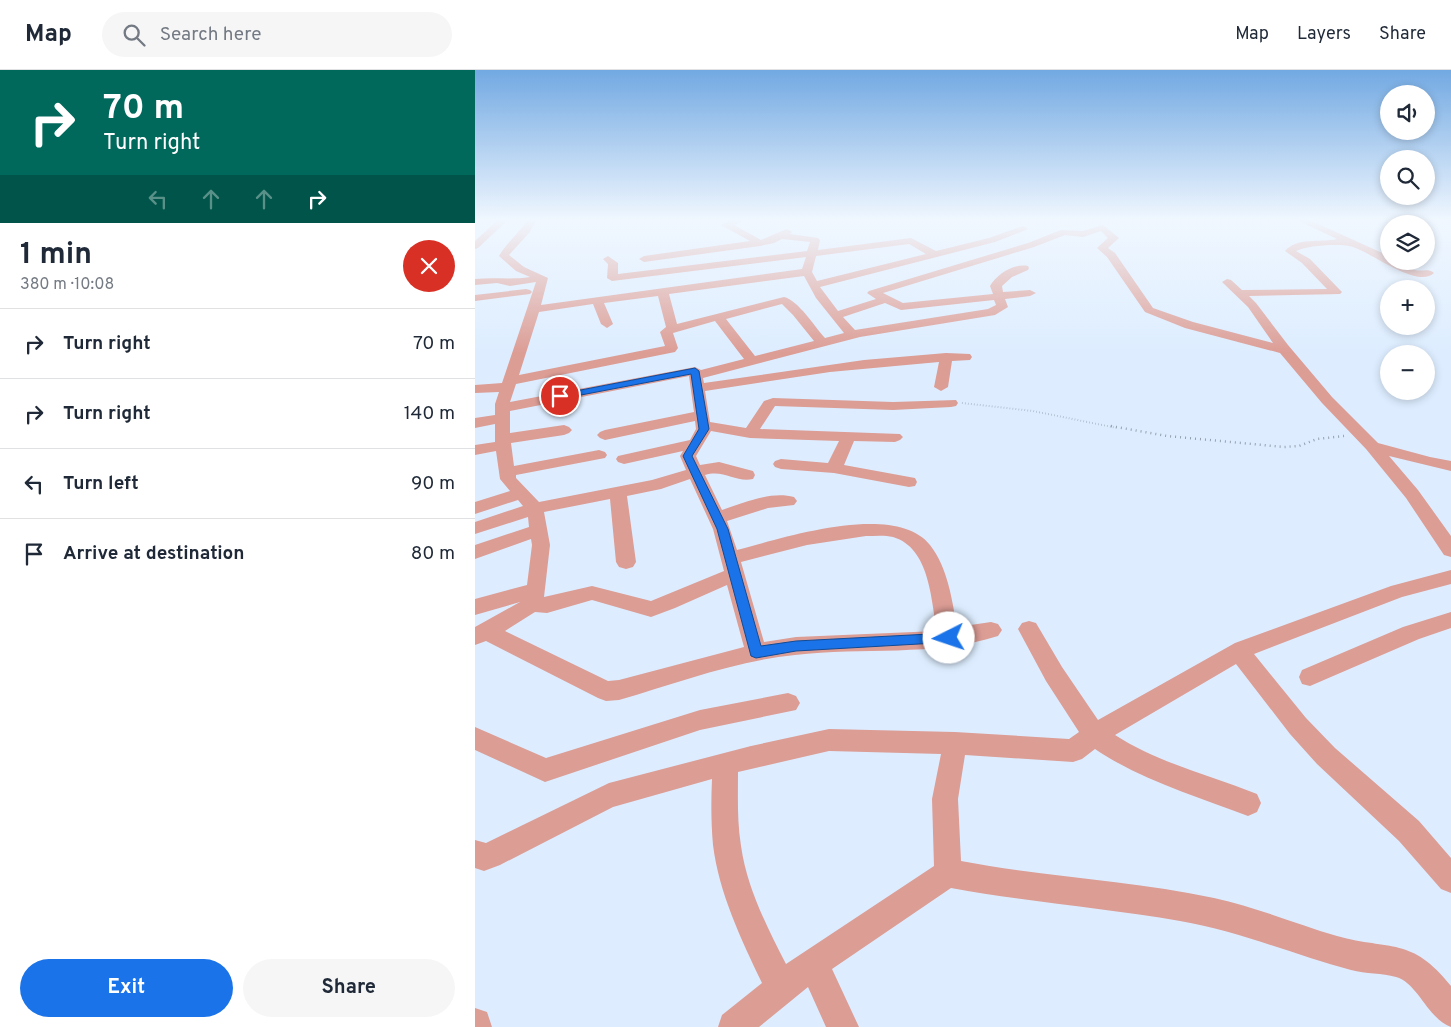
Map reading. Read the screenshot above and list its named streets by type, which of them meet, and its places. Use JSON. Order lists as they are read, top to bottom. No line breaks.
{"page":{"header":"Map","search":"Search here","nav":["Map","Layers","Share"],"turn":["70 m","Turn right"],"map_buttons":["+","−"],"heading":["1 min","380 m · 10:08"],"list":[{"name":"Turn right","value":"70 m"},{"name":"Turn right","value":"140 m"},{"name":"Turn left","value":"90 m"},{"name":"Arrive at destination","value":"80 m"}],"buttons":["Exit","Share"]}}
